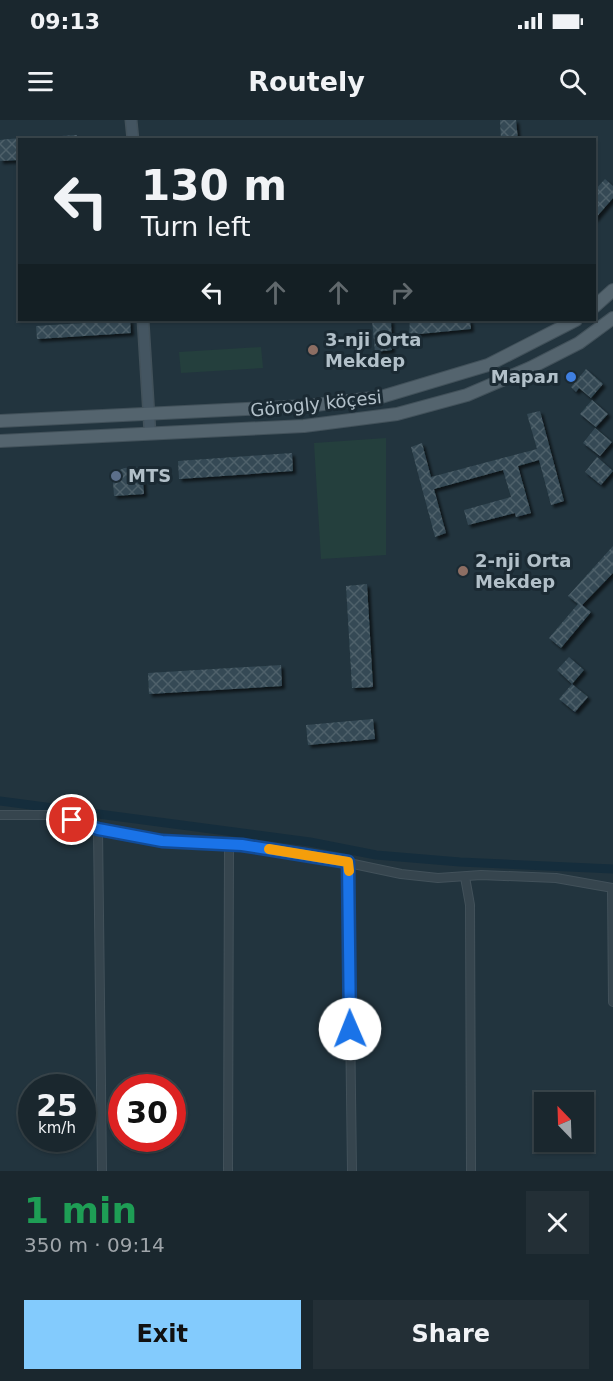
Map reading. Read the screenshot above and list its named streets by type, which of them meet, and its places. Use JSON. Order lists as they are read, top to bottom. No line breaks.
{"streets":{"main road":["Görogly köçesi"]},"places":["3-nji Orta Mekdep","Марал","MTS","2-nji Orta Mekdep"],"north":"top left","page":{"status":"09:13","header":"Routely","turn":["130 m","Turn left"],"speed":"25 km/h","limit":"30","heading":["1 min","350 m · 09:14"],"buttons":["Exit","Share"]}}
